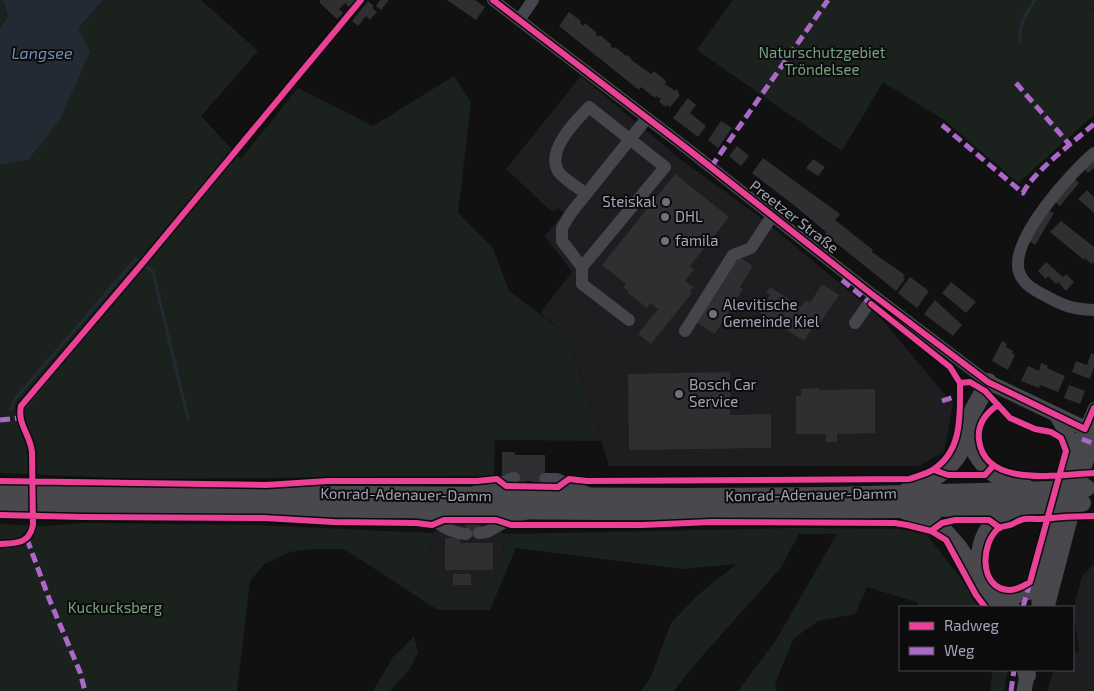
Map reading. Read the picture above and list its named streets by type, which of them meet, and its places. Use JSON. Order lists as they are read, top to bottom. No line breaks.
{"streets":{"highway":["Konrad-Adenauer-Damm"],"main road":["Preetzer Straße"]},"water":["Langsee"],"parks":["Naturschutzgebiet Tröndelsee","Kuckucksberg"],"places":["Steiskal","DHL","famila","Alevitische Gemeinde Kiel","Bosch Car Service"],"legend":["Radweg","Weg"]}
